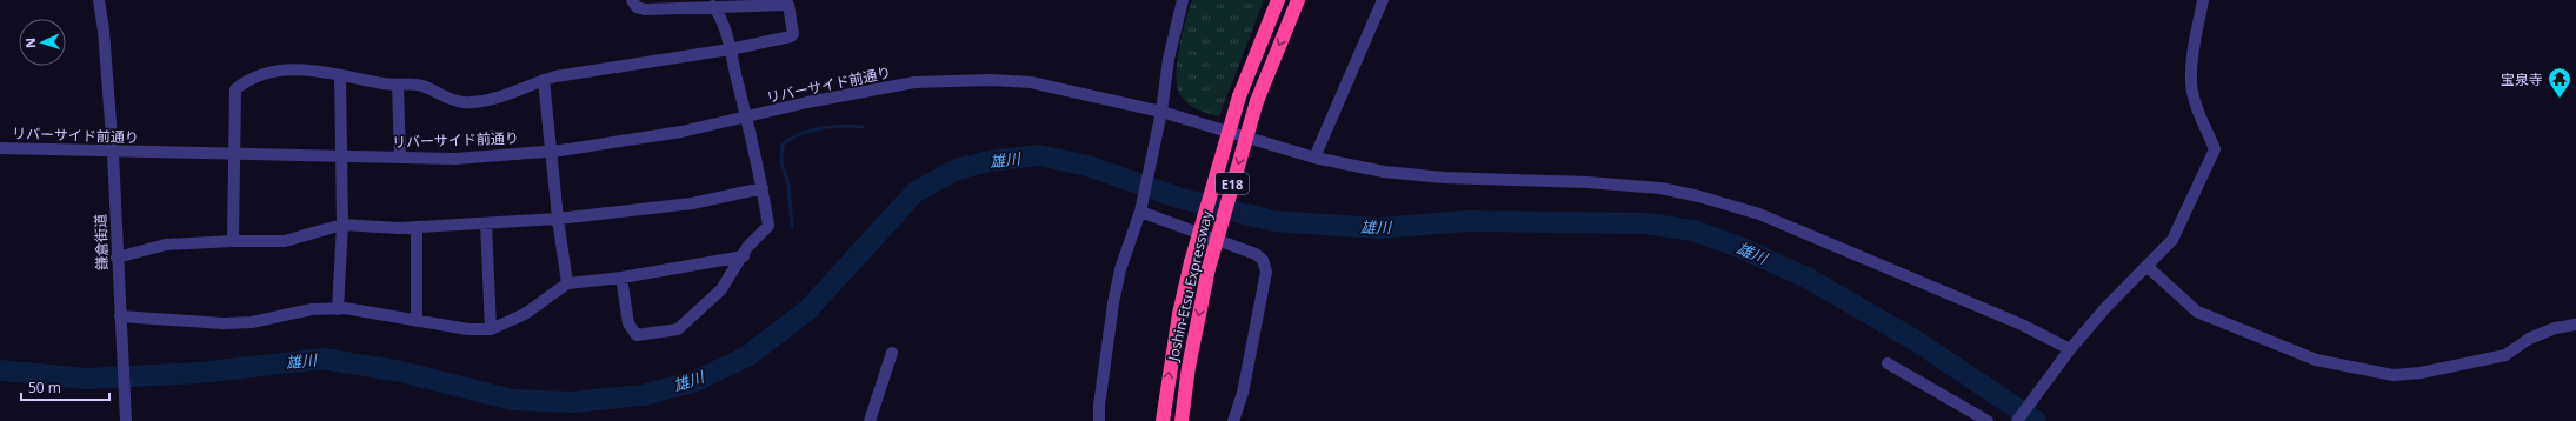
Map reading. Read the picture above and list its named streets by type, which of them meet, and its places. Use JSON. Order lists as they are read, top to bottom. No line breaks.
{"streets":{"highway":["E18","Joshin-Etsu Expressway"],"street":["リバーサイド前通り","鎌倉街道"]},"crossings":[["リバーサイド前通り","鎌倉街道"]],"water":["雄川"],"places":{"temple":["宝泉寺"]},"scale_bar":"50 m","north":"left"}
